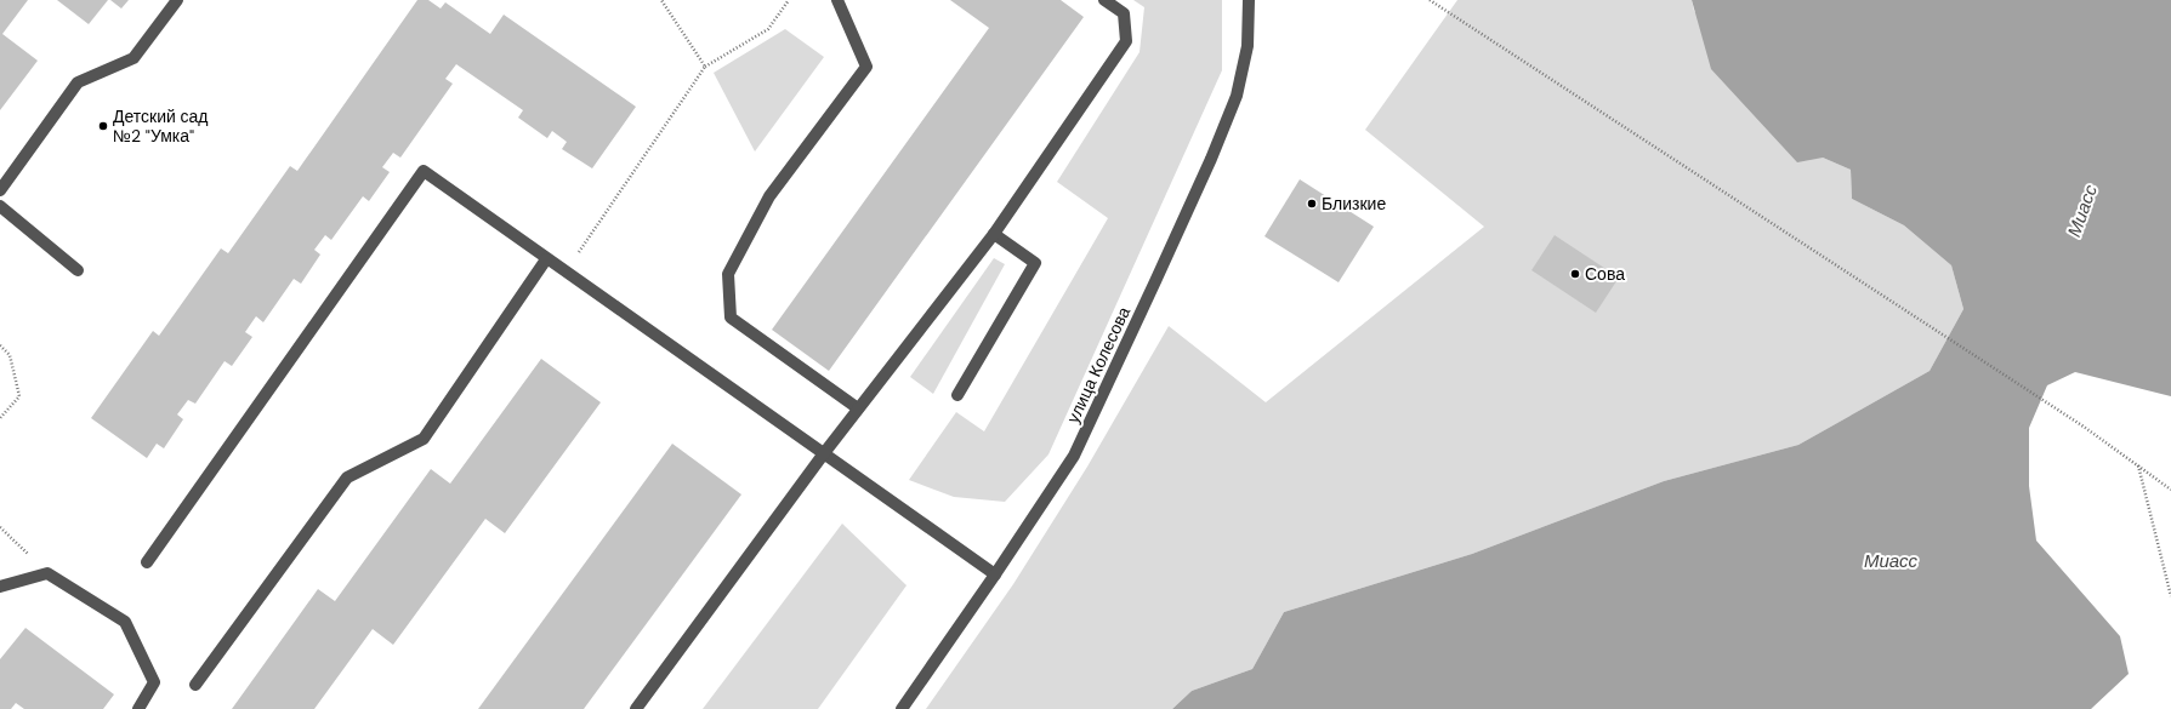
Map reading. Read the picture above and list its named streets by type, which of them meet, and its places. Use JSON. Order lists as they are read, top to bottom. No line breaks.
{"streets":{"street":["улица Колесова"]},"water":["Миасс"],"places":["Детский сад №2 \"Умка\"","Близкие","Сова"]}
